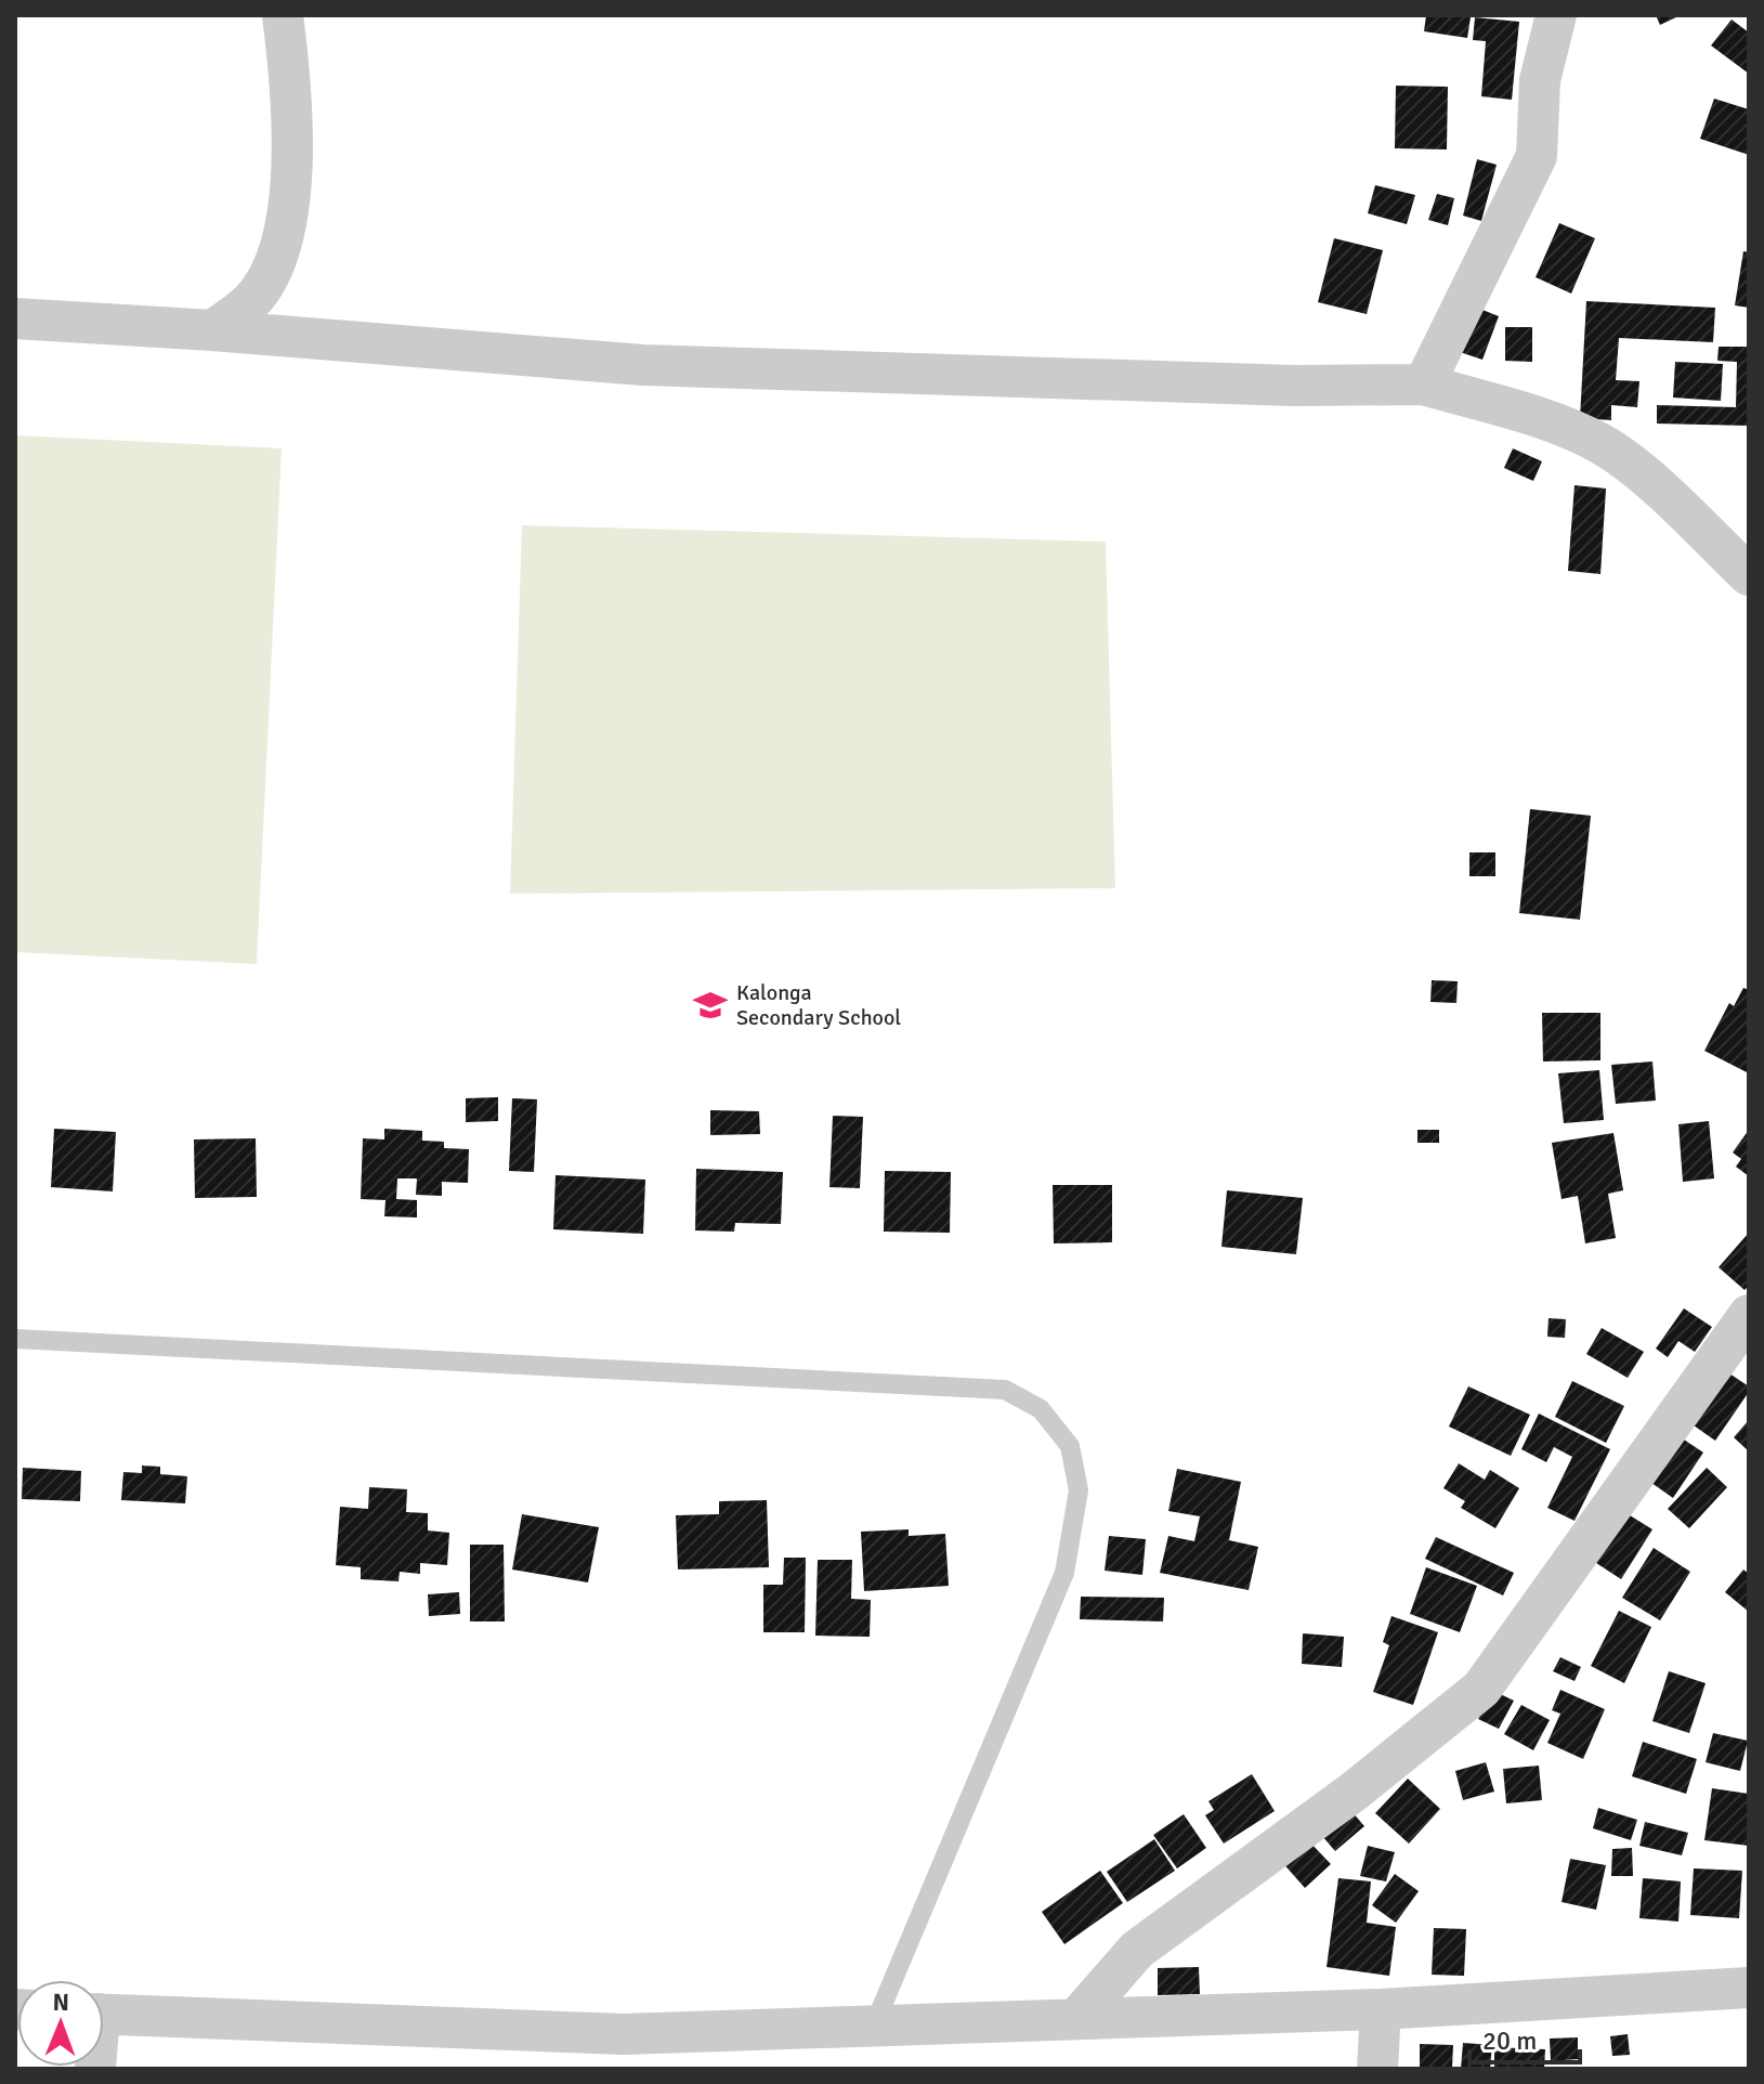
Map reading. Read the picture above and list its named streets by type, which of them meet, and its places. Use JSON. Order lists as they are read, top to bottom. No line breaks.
{"places":{"school or university":["Kalonga Secondary School"]},"scale_bar":"20 m","north":"top"}
